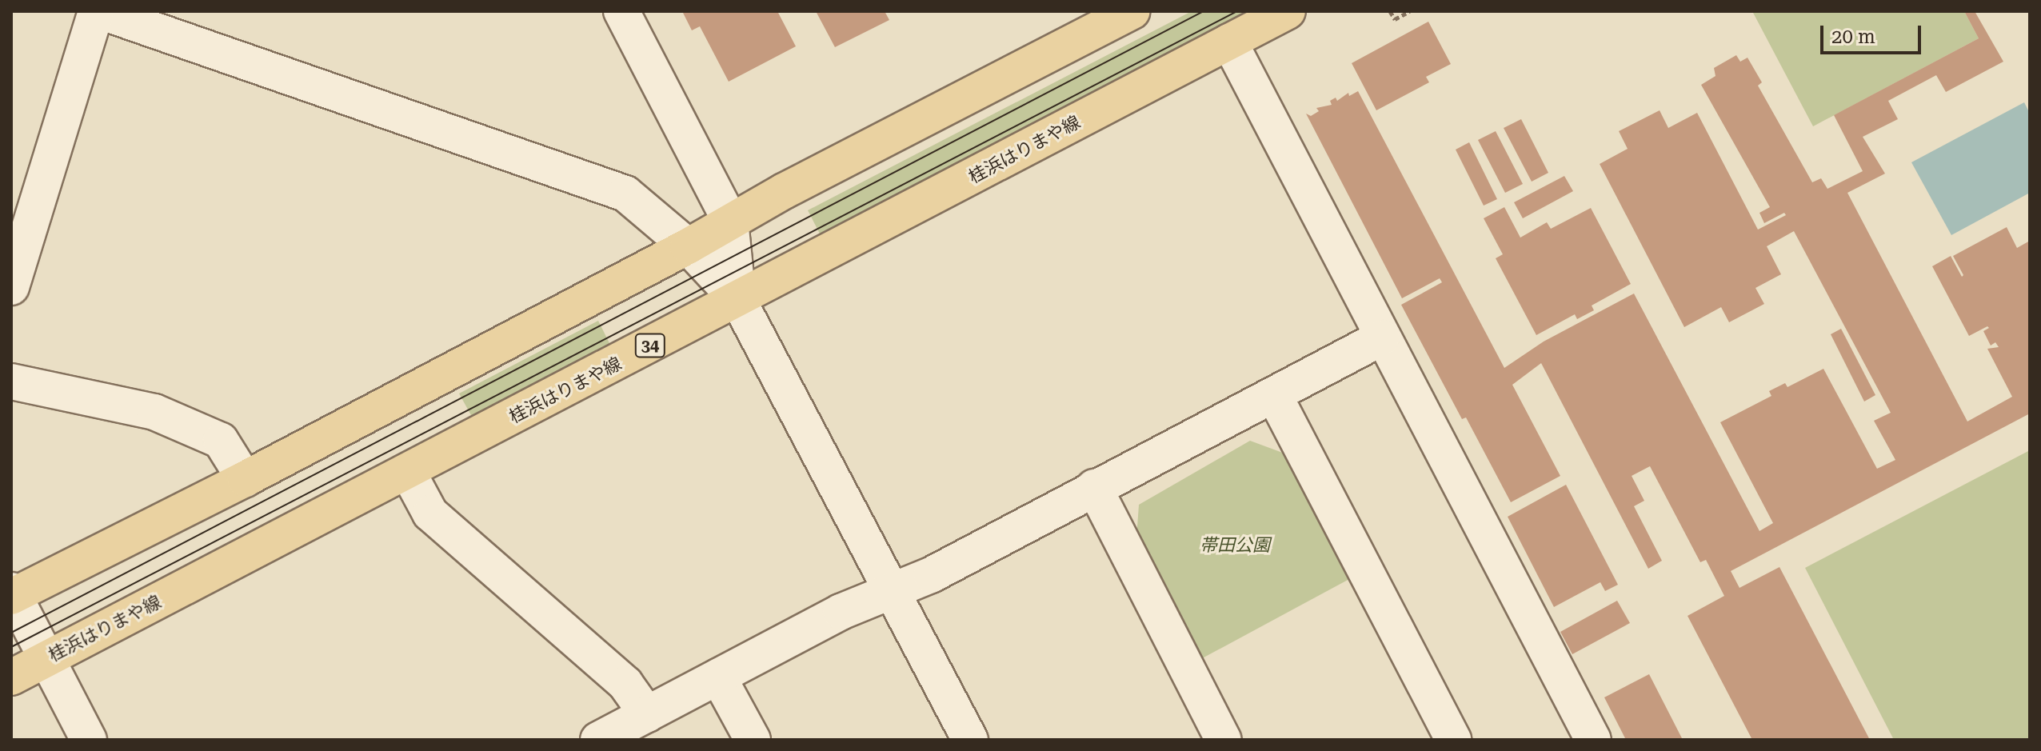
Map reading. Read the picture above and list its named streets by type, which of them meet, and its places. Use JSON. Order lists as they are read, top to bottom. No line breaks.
{"streets":{"main road":["桂浜はりまや線","34"]},"parks":["帯田公園"],"scale_bar":"20 m"}
